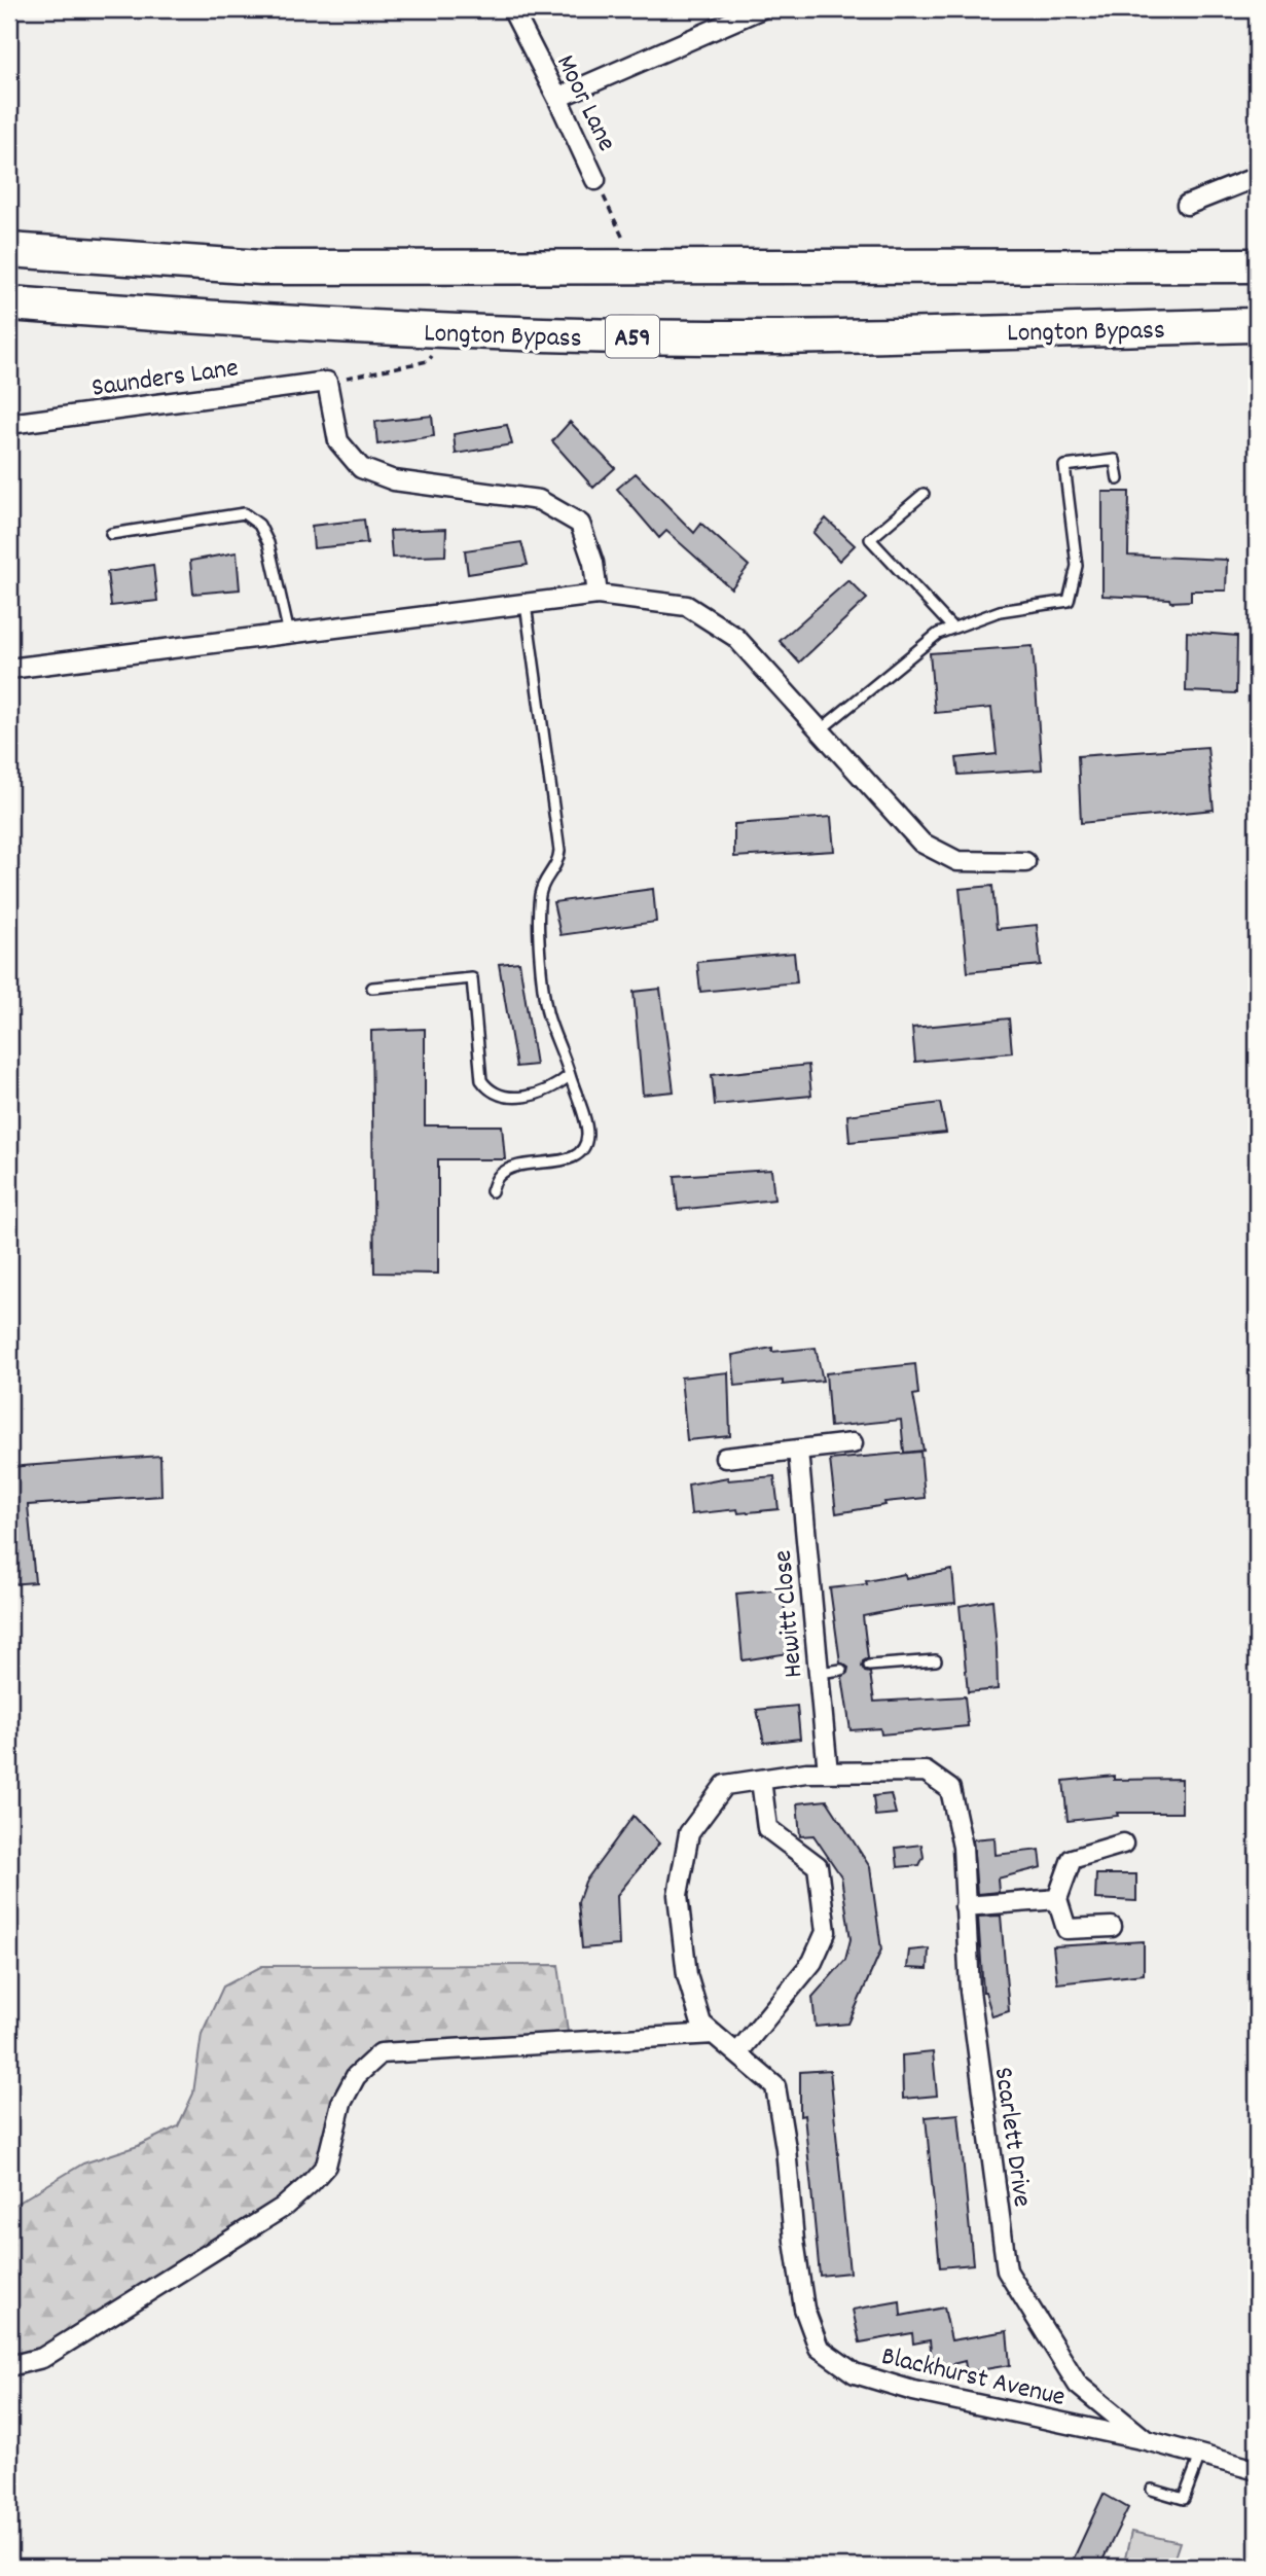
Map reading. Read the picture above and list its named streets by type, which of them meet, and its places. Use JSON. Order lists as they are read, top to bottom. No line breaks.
{"streets":{"highway":["Longton Bypass","A59"],"street":["Moor Lane","Saunders Lane","Hewitt Close","Scarlett Drive","Blackhurst Avenue"]},"crossings":[["Hewitt Close","Scarlett Drive"],["Scarlett Drive","Blackhurst Avenue"]]}
